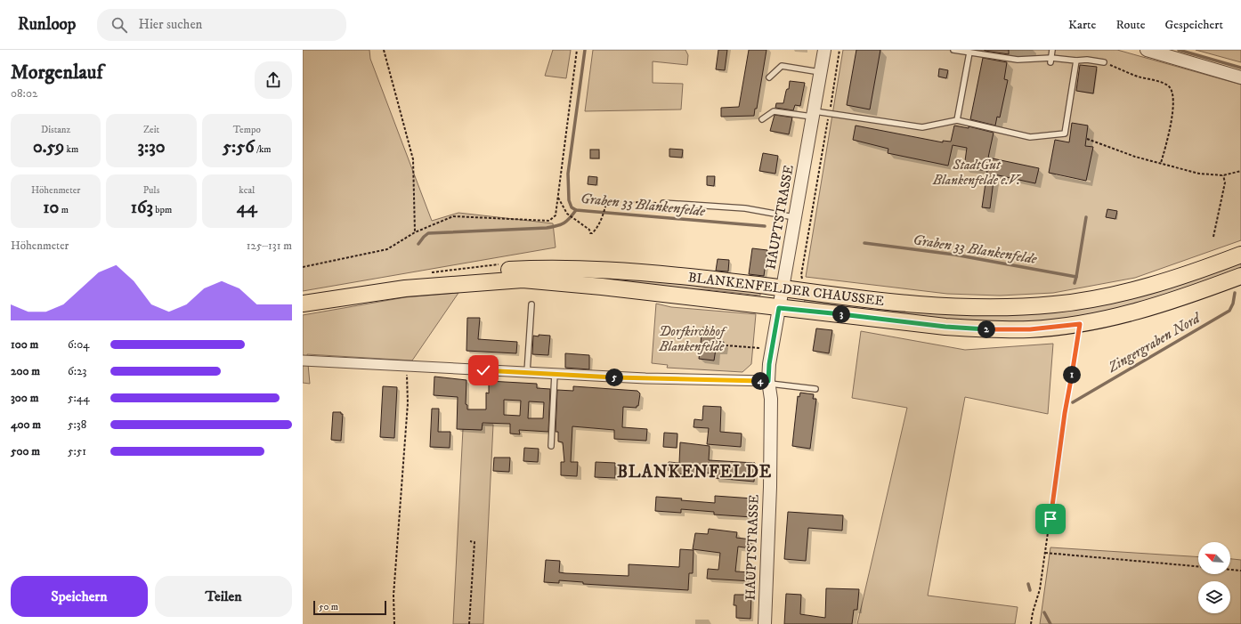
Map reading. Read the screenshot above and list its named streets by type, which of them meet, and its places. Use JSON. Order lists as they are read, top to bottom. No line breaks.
{"streets":{"main road":["BLANKENFELDER CHAUSSEE"],"street":["HAUPTSTRASSE"]},"crossings":[["HAUPTSTRASSE","BLANKENFELDER CHAUSSEE"]],"districts":["BLANKENFELDE"],"water":["Graben 33 Blankenfelde","Zingergraben Nord"],"parks":["StadtGut Blankenfelde e.V.","Dorfkirchhof Blankenfelde"],"scale_bar":"50 m","north":"top left","page":{"header":"Runloop","search":"Hier suchen","nav":["Karte","Route","Gespeichert"],"heading":["Morgenlauf","08:02"],"stats":[["Distanz","0.59 km"],["Zeit","3:30"],["Tempo","5:56 /km"],["Höhenmeter","10 m"],["Puls","163 bpm"],["kcal","44"]],"chart":["Höhenmeter","125–131 m"],"pins":["3","2","1","5","4"],"list":[{"name":"100 m","note":"6:04"},{"name":"200 m","note":"6:23"},{"name":"300 m","note":"5:44"},{"name":"400 m","note":"5:38"},{"name":"500 m","note":"5:51"}],"buttons":["Speichern","Teilen"],"scale":"50 m"}}
